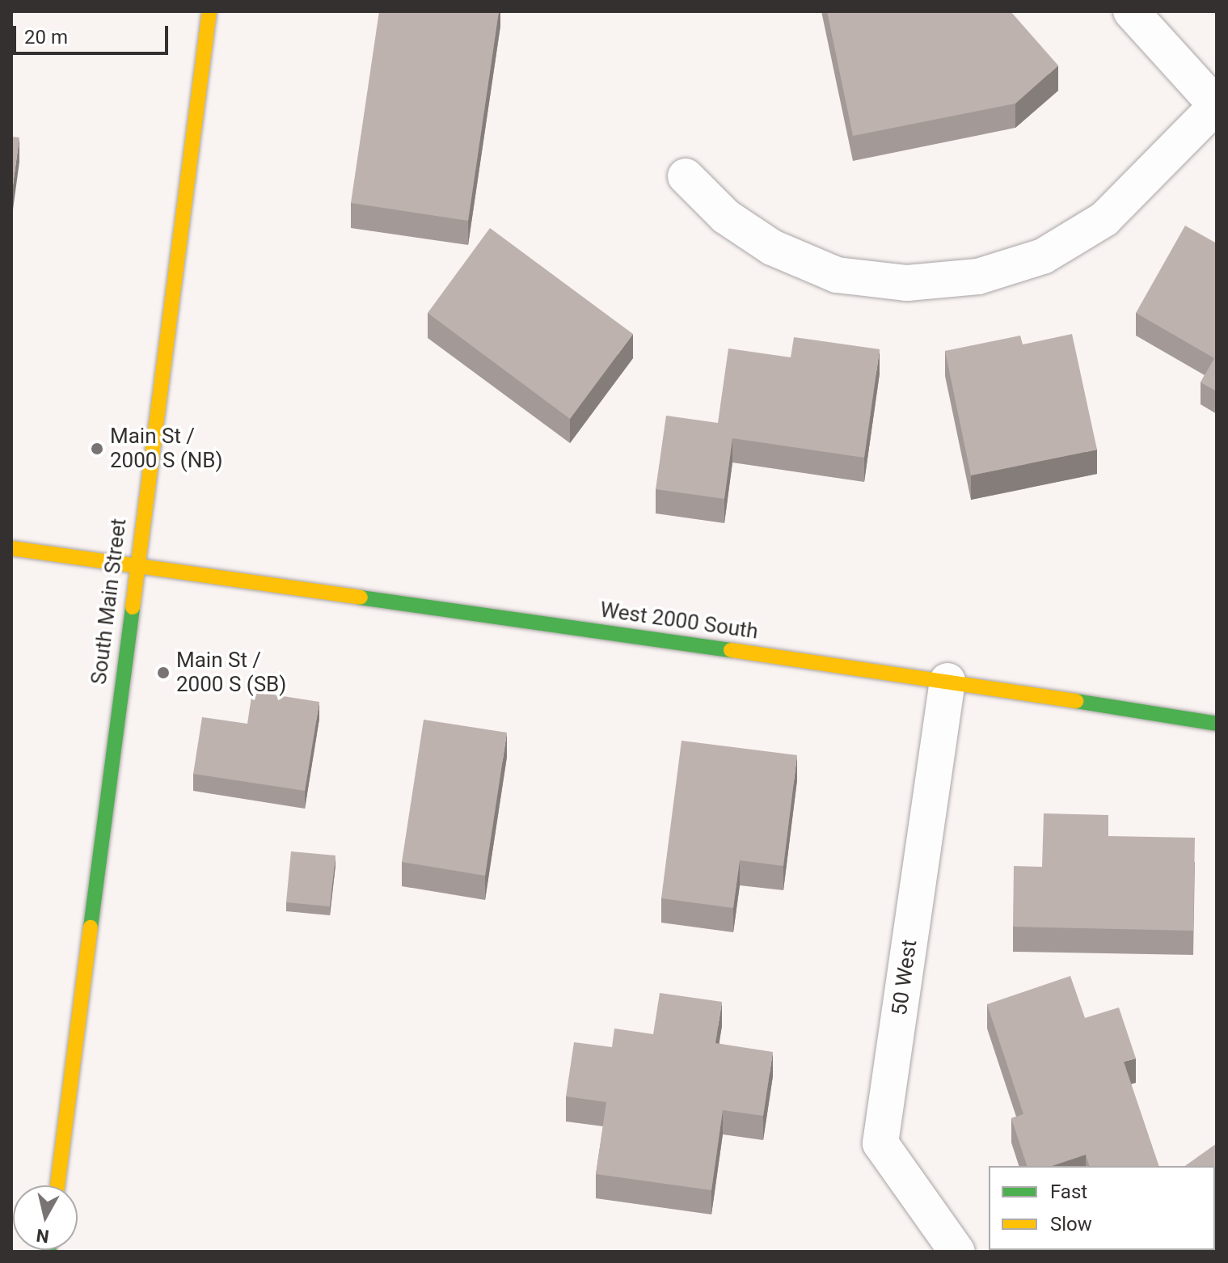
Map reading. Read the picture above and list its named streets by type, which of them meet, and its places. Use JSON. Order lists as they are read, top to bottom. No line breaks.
{"streets":{"street":["South Main Street","West 2000 South","50 West"]},"crossings":[["South Main Street","West 2000 South"],["West 2000 South","50 West"]],"places":["Main St / 2000 S (NB)","Main St / 2000 S (SB)"],"legend":["Fast","Slow"],"scale_bar":"20 m","north":"bottom"}
